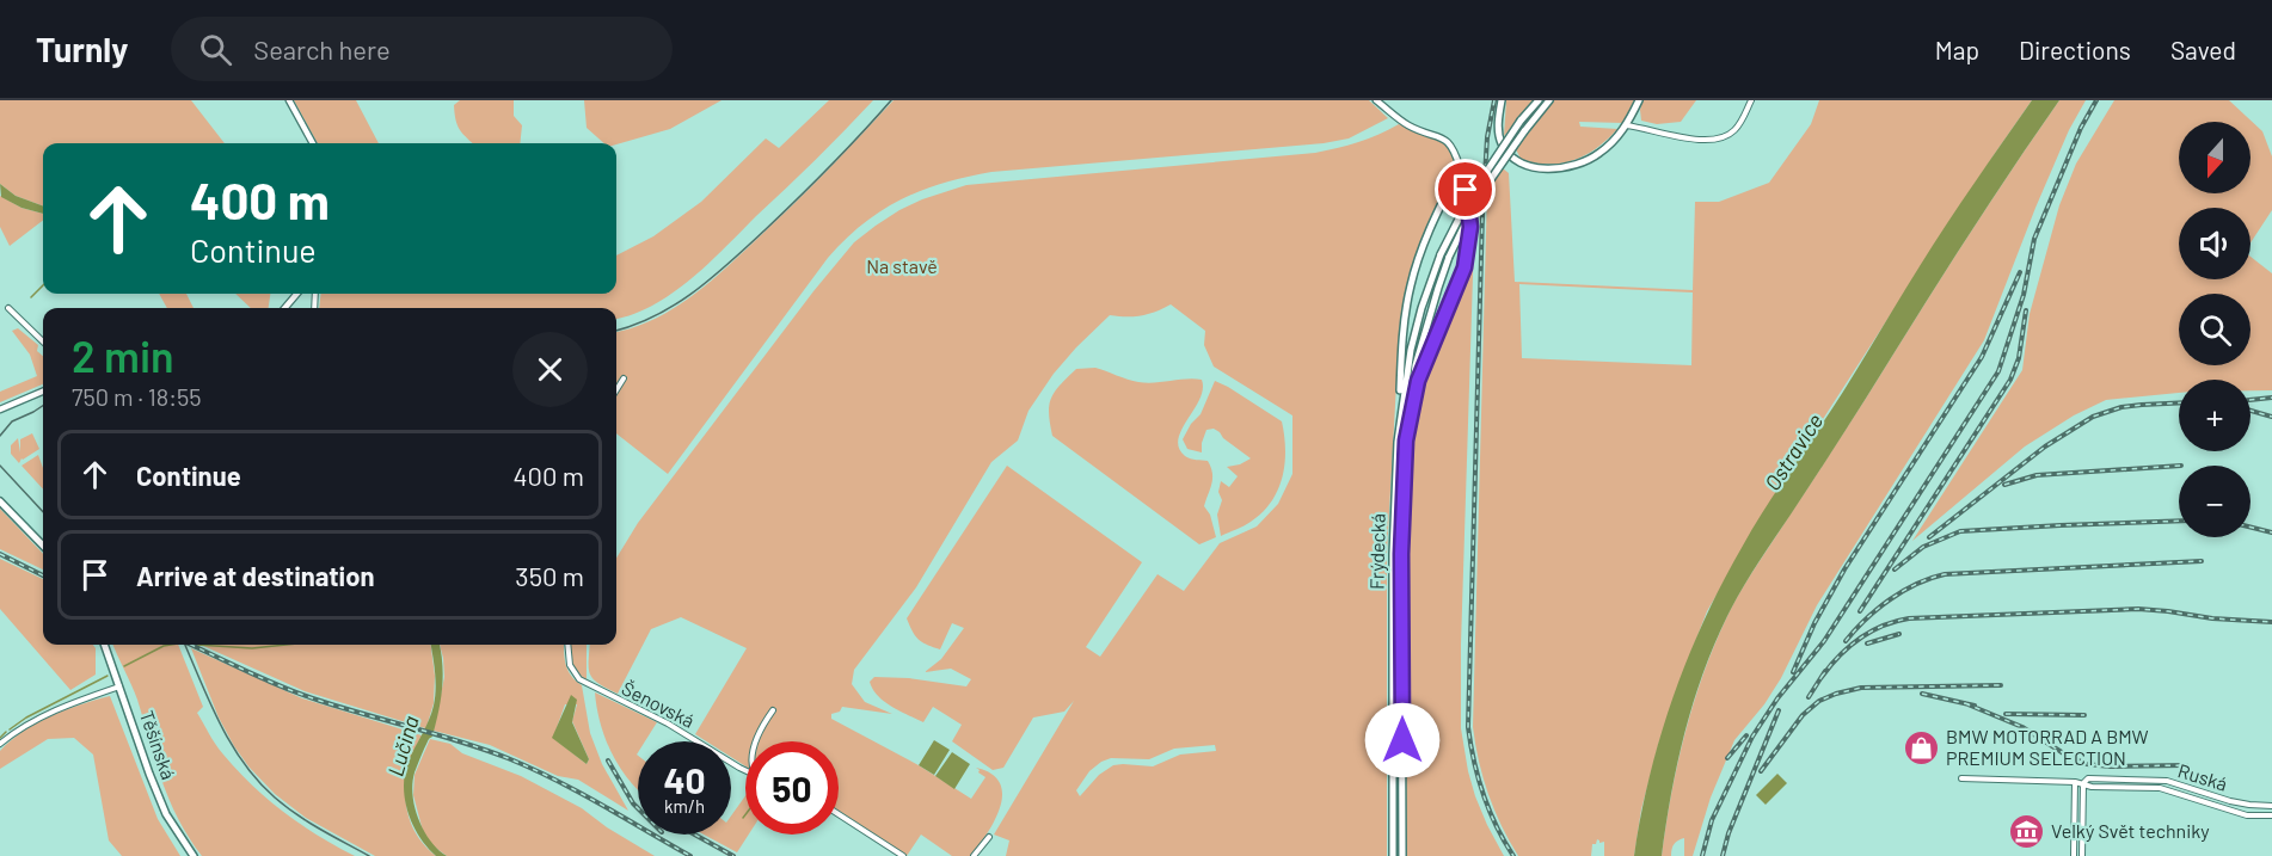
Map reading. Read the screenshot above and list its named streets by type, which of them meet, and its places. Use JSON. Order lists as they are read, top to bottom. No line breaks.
{"streets":{"main road":["Frýdecká","Těšínská"],"street":["Šenovská","Ruská"]},"water":["Ostravice","Lučina"],"parks":["Na stavě"],"places":{"shop":["BMW MOTORRAD A BMW PREMIUM SELECTION"],"museum":["Velký Svět techniky"]},"north":"bottom","page":{"header":"Turnly","search":"Search here","nav":["Map","Directions","Saved"],"map_buttons":["+","−"],"turn":["400 m","Continue"],"heading":["2 min","750 m · 18:55"],"list":[{"name":"Continue","value":"400 m"},{"name":"Arrive at destination","value":"350 m"}],"speed":"40 km/h","limit":"50"}}
